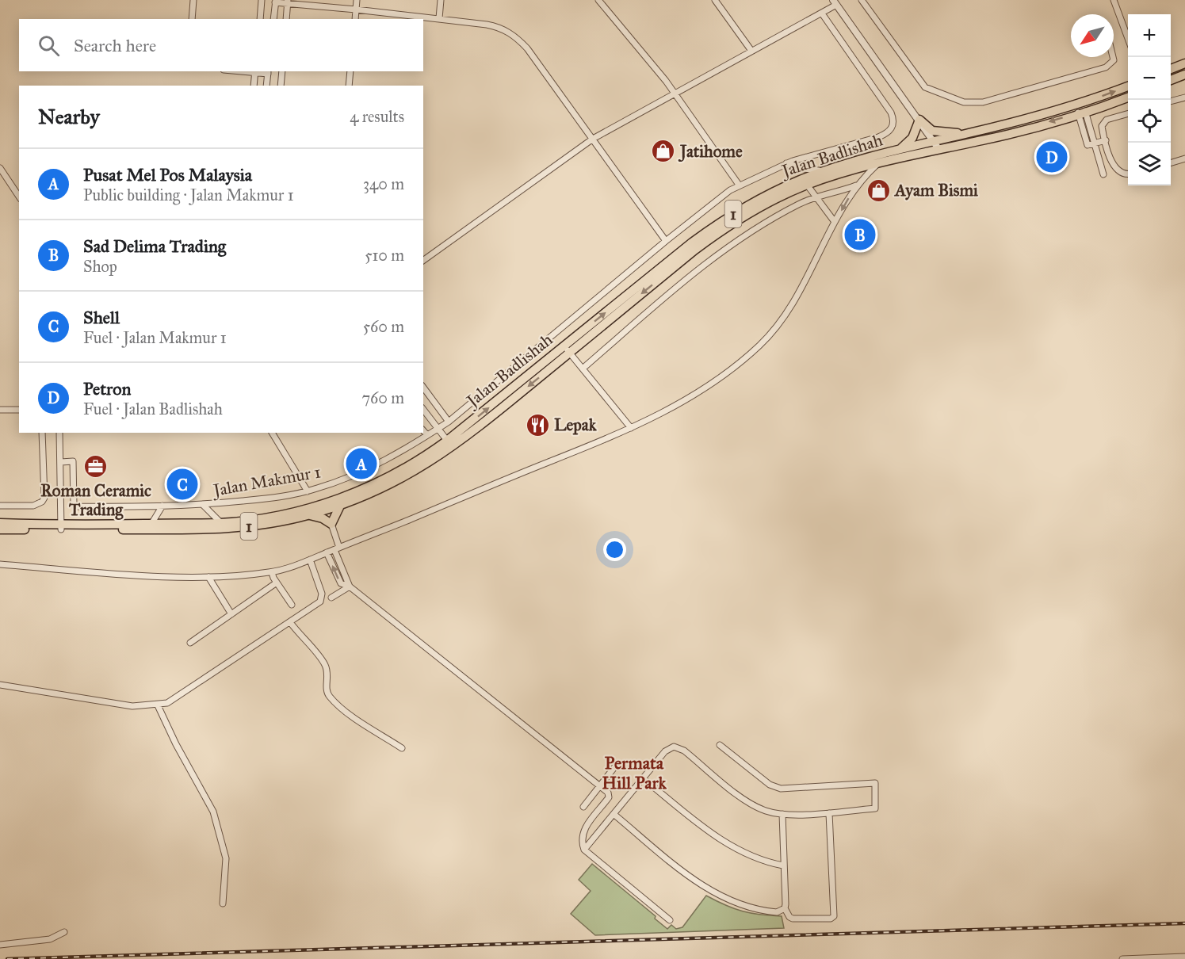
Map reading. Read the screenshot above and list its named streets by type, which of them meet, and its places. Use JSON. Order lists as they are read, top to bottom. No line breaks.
{"streets":{"main road":["Jalan Badlishah","1"],"street":["Jalan Makmur 1"]},"crossings":[["Jalan Badlishah","1"]],"districts":["Permata Hill Park"],"places":{"shop":["Jatihome","Ayam Bismi"],"restaurant":["Lepak"],"office":["Roman Ceramic Trading"]},"north":"bottom left","page":{"map_buttons":["+","−"],"search":"Search here","heading":["Nearby","4 results"],"pins":["D","B","A","C"],"list":[{"mark":"A","name":"Pusat Mel Pos Malaysia","note":"Public building · Jalan Makmur 1","value":"340 m"},{"mark":"B","name":"Sad Delima Trading","note":"Shop","value":"510 m"},{"mark":"C","name":"Shell","note":"Fuel · Jalan Makmur 1","value":"560 m"},{"mark":"D","name":"Petron","note":"Fuel · Jalan Badlishah","value":"760 m"}]}}
